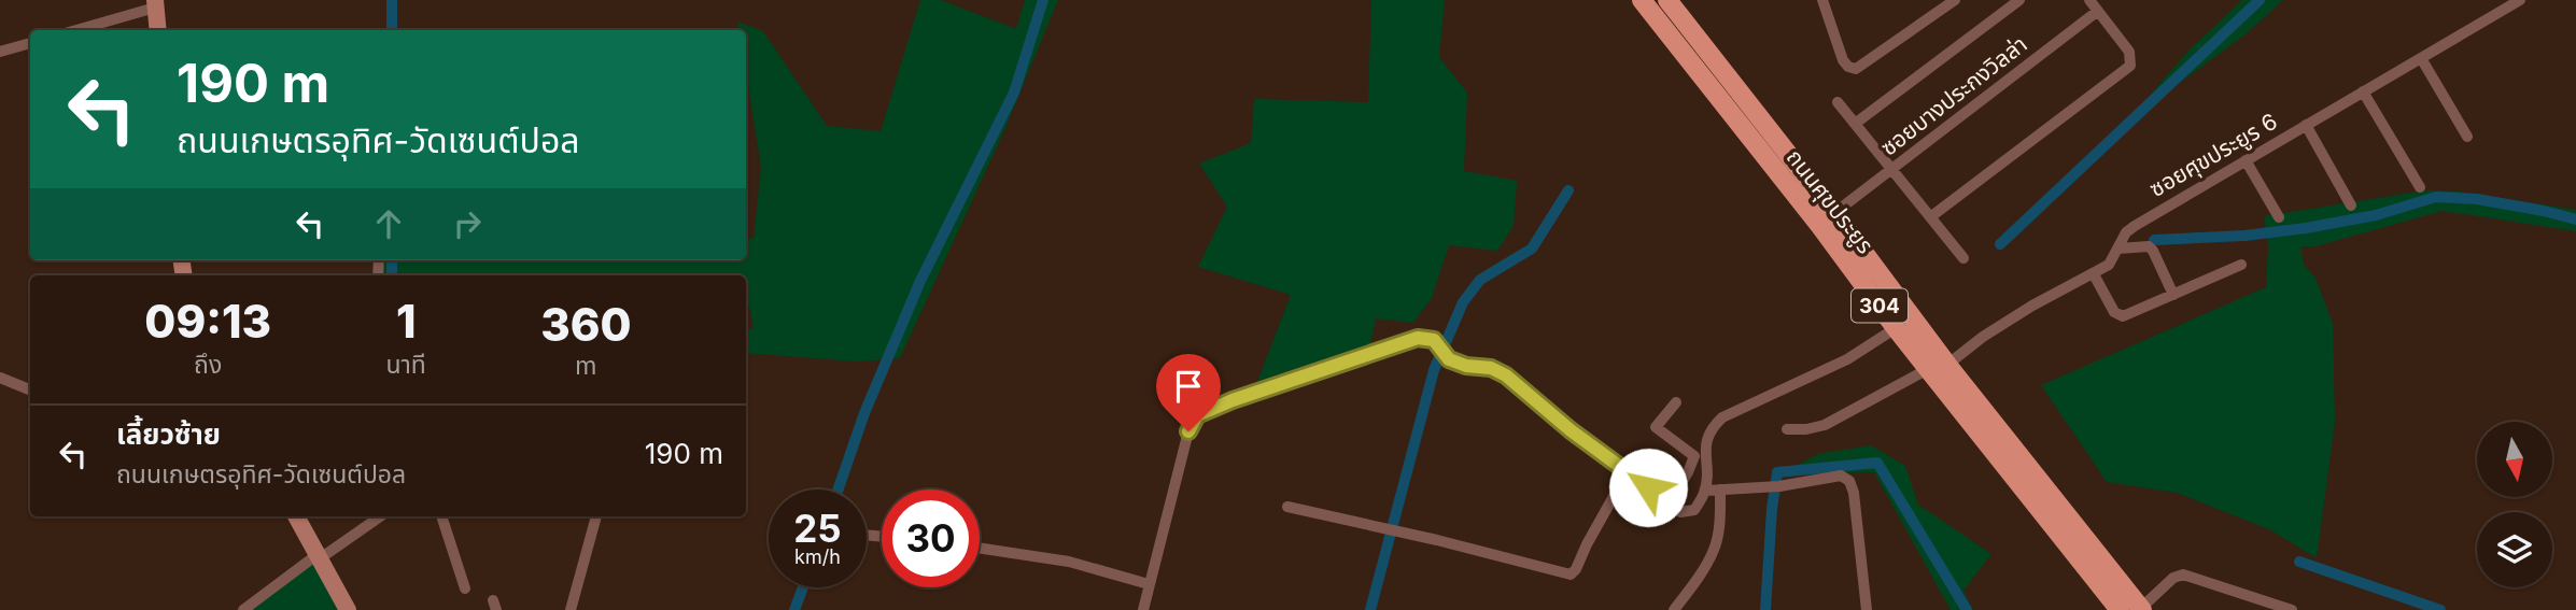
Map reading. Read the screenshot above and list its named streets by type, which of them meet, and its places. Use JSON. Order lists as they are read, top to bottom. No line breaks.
{"streets":{"main road":["ถนนศุขประยูร","304"],"street":["ซอยบางประกงวิลล่า","ซอยศุขประยูร 6"]},"crossings":[["ซอยบางประกงวิลล่า","ถนนศุขประยูร"],["ซอยศุขประยูร 6","ถนนศุขประยูร"]],"north":"bottom","page":{"turn":["190 m","ถนนเกษตรอุทิศ-วัดเซนต์ปอล"],"eta":["09:13","ถึง","1","นาที","360","m"],"list":[{"name":"เลี้ยวซ้าย","note":"ถนนเกษตรอุทิศ-วัดเซนต์ปอล","value":"190 m"}],"speed":"25 km/h","limit":"30"}}
